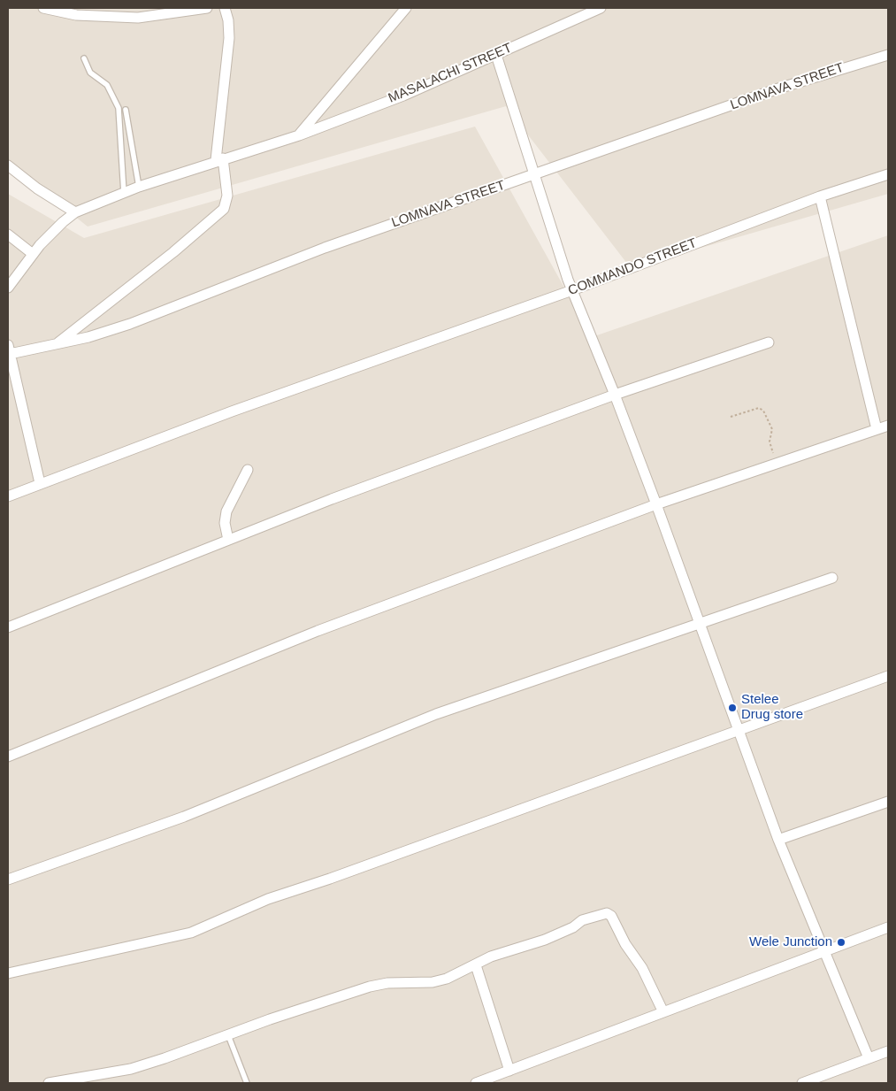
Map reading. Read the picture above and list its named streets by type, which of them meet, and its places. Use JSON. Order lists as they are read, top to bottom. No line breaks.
{"streets":{"street":["MASALACHI STREET","LOMNAVA STREET","COMMANDO STREET"]},"places":["Stelee Drug store","Wele Junction"]}
